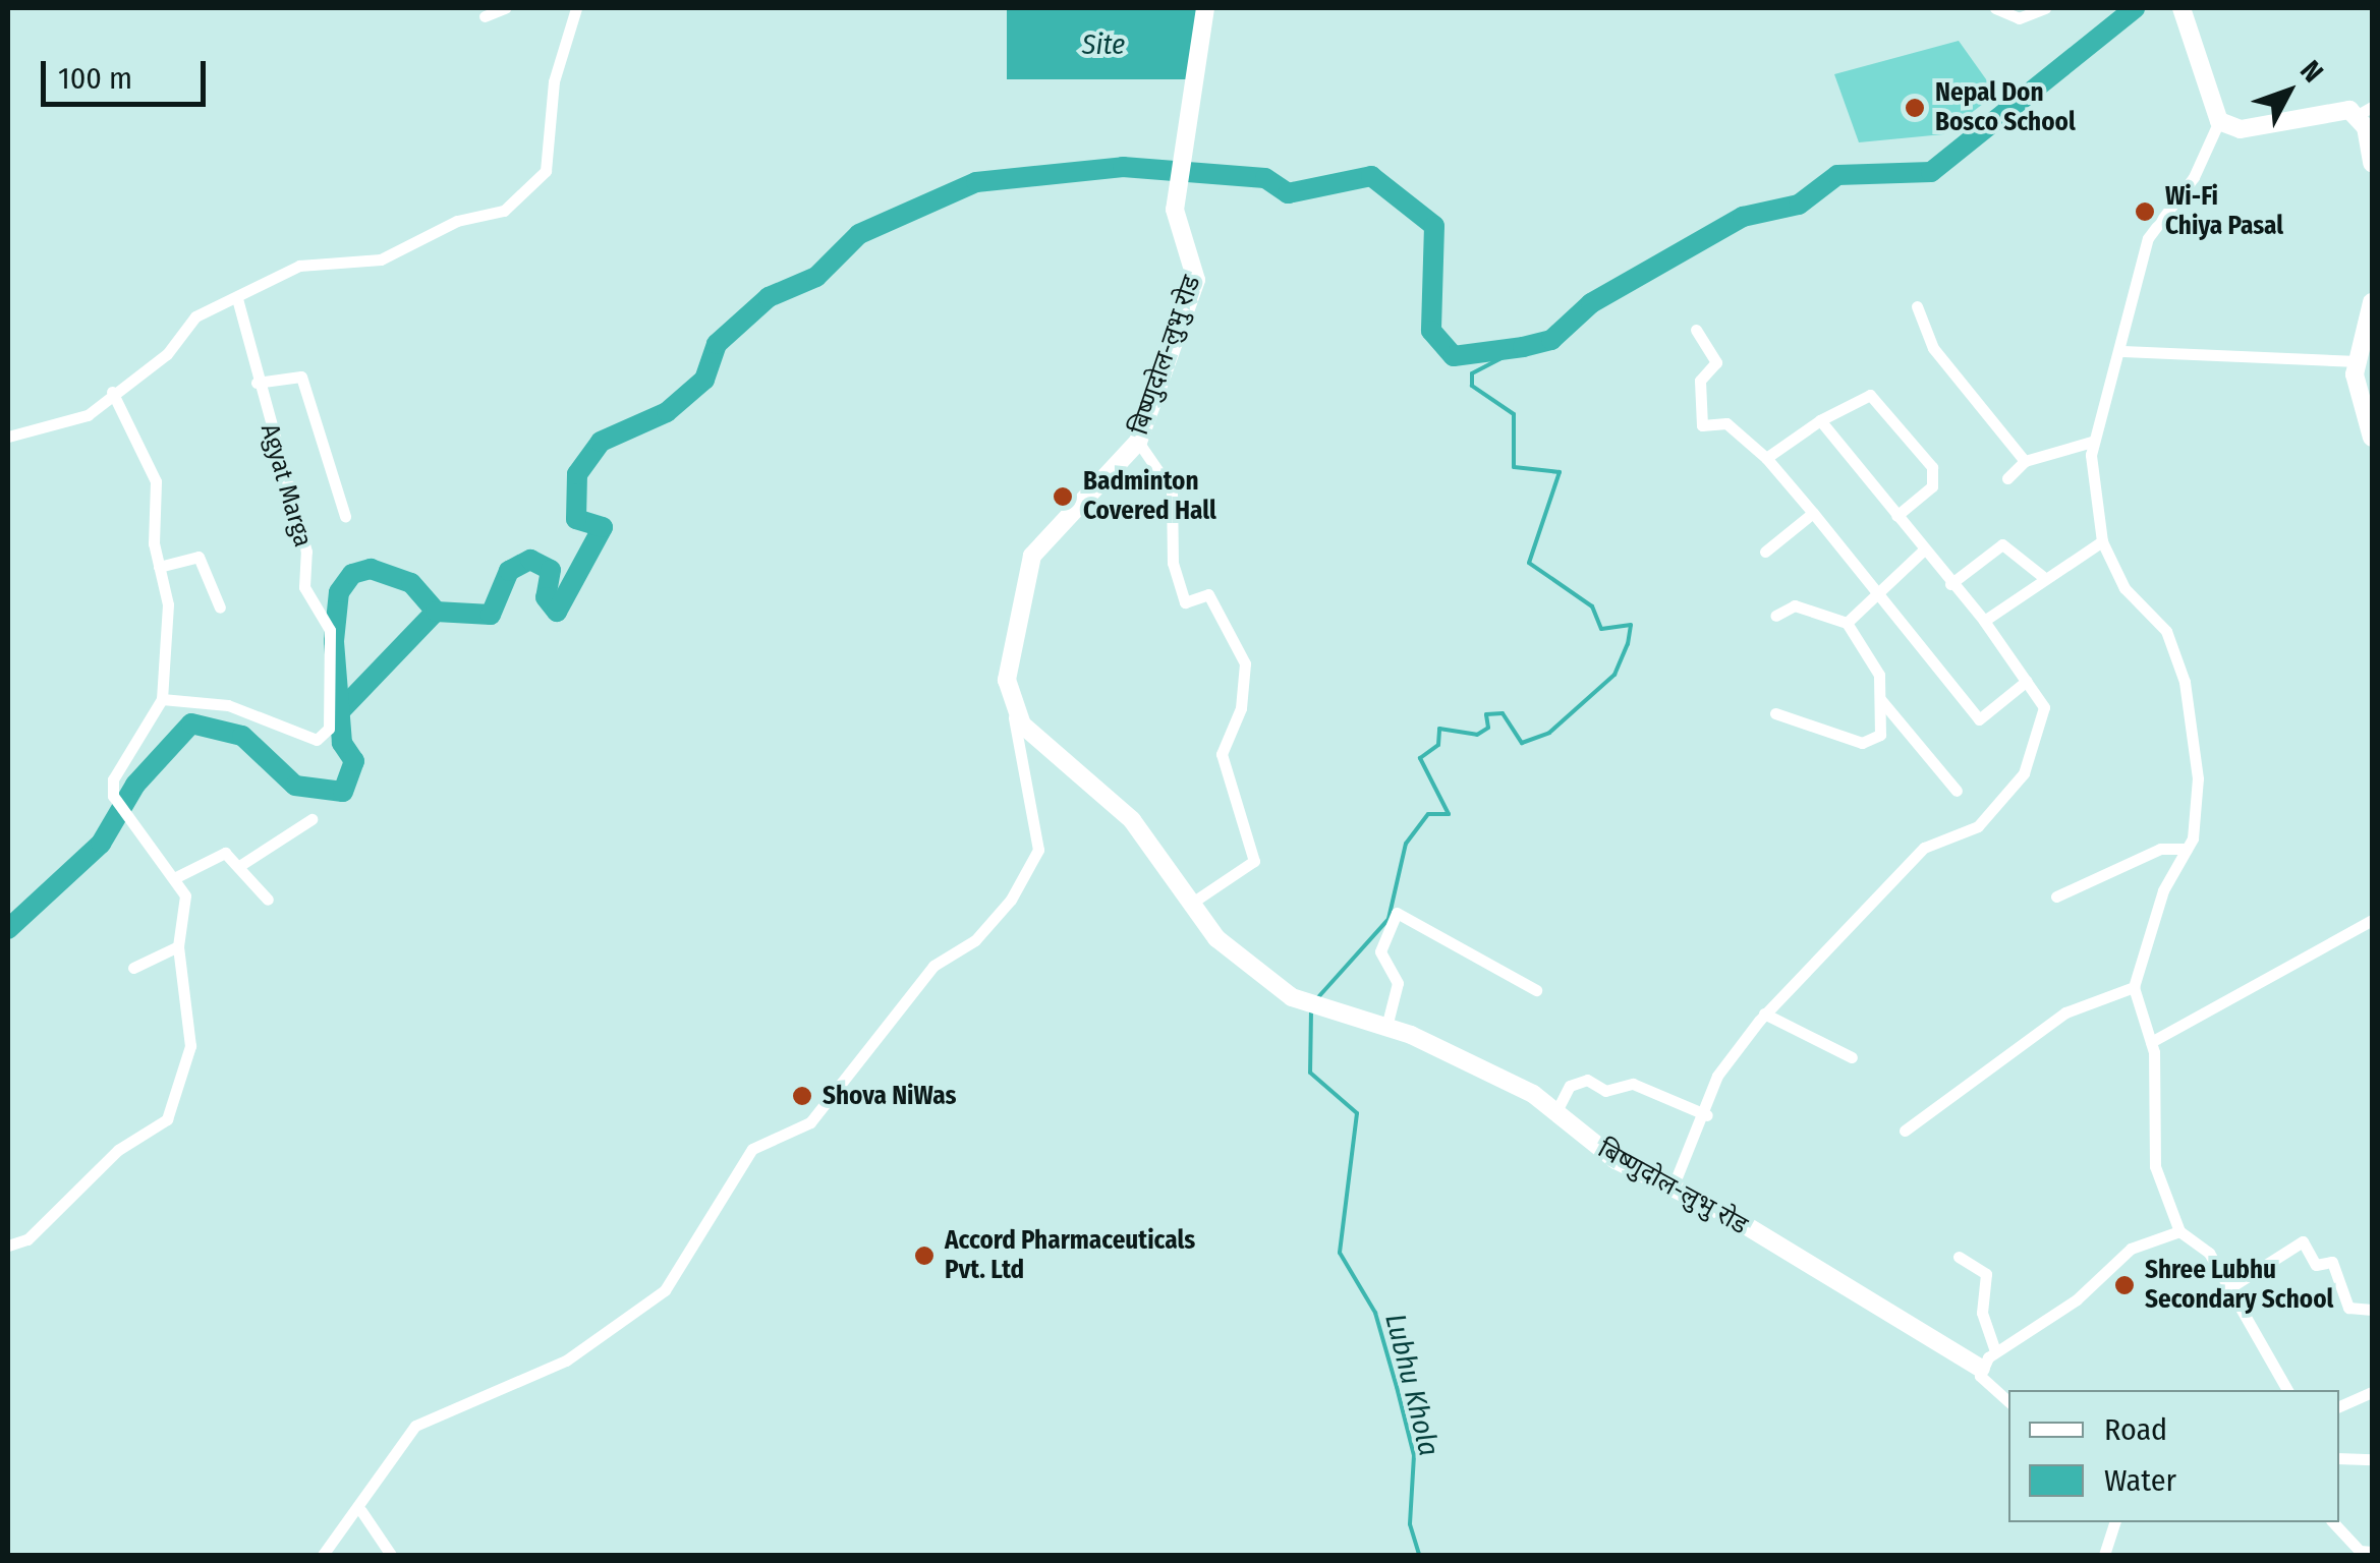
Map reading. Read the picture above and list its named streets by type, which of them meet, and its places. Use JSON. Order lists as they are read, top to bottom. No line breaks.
{"streets":{"street":["बिष्णुदोल-लुभु रोड","Agyat Marga"]},"water":["Site","Lubhu Khola"],"places":["Nepal Don Bosco School","Wi-Fi Chiya Pasal","Badminton Covered Hall","Shova NiWas","Accord Pharmaceuticals Pvt. Ltd","Shree Lubhu Secondary School"],"legend":["Road","Water"],"scale_bar":"100 m","north":"top right"}
